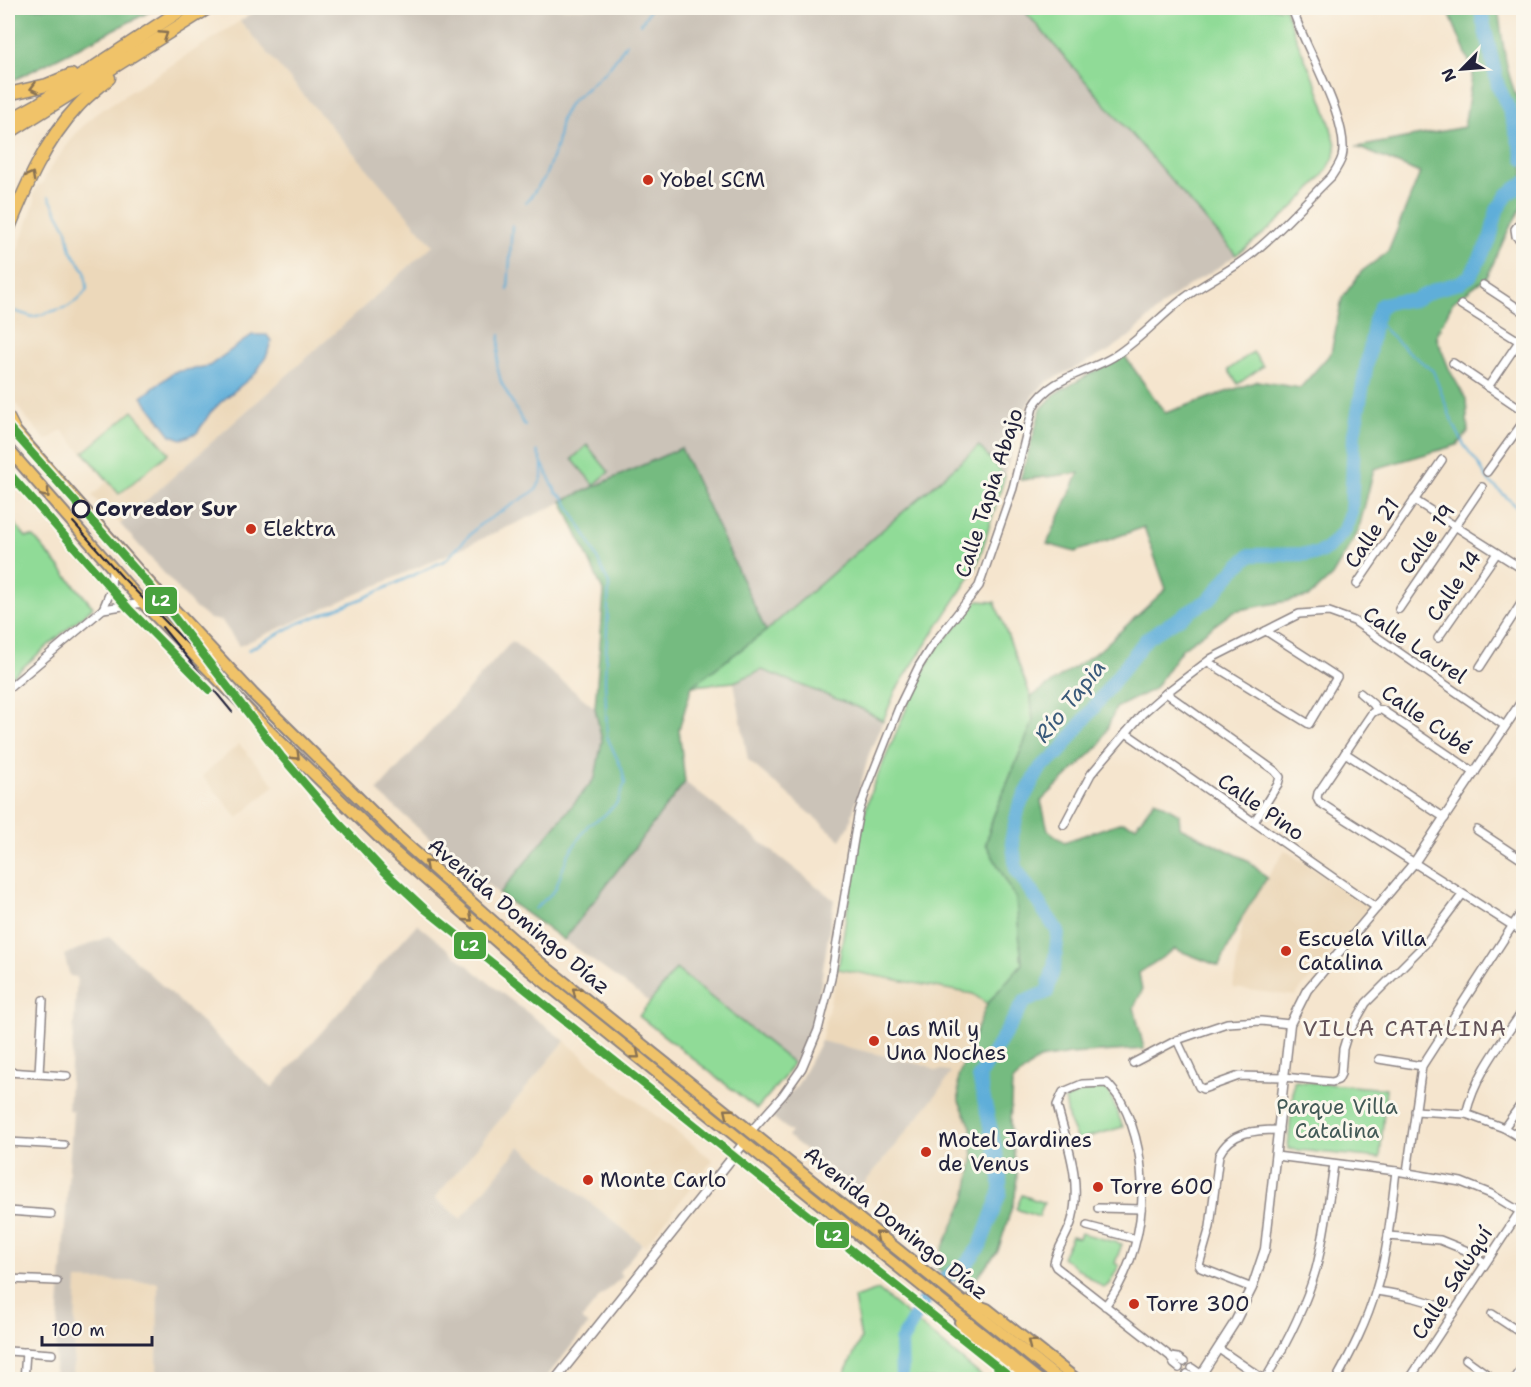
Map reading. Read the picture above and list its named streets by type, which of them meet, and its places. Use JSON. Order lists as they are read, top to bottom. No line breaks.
{"streets":{"main road":["Avenida Domingo Díaz"],"street":["Calle Tapia Abajo","Calle 21","Calle 19","Calle 14","Calle Laurel","Calle Cubé","Calle Pino","Calle Saluquí"]},"crossings":[["Calle Tapia Abajo","Avenida Domingo Díaz"],["Calle Laurel","Calle Pino"]],"districts":["VILLA CATALINA"],"water":["Río Tapia"],"parks":["Parque Villa Catalina"],"places":["Yobel SCM","Corredor Sur","Elektra","Escuela Villa Catalina","Las Mil y Una Noches","Motel Jardines de Venus","Monte Carlo","Torre 600","Torre 300"],"lines":["transit line L2"],"scale_bar":"100 m","north":"bottom left"}
